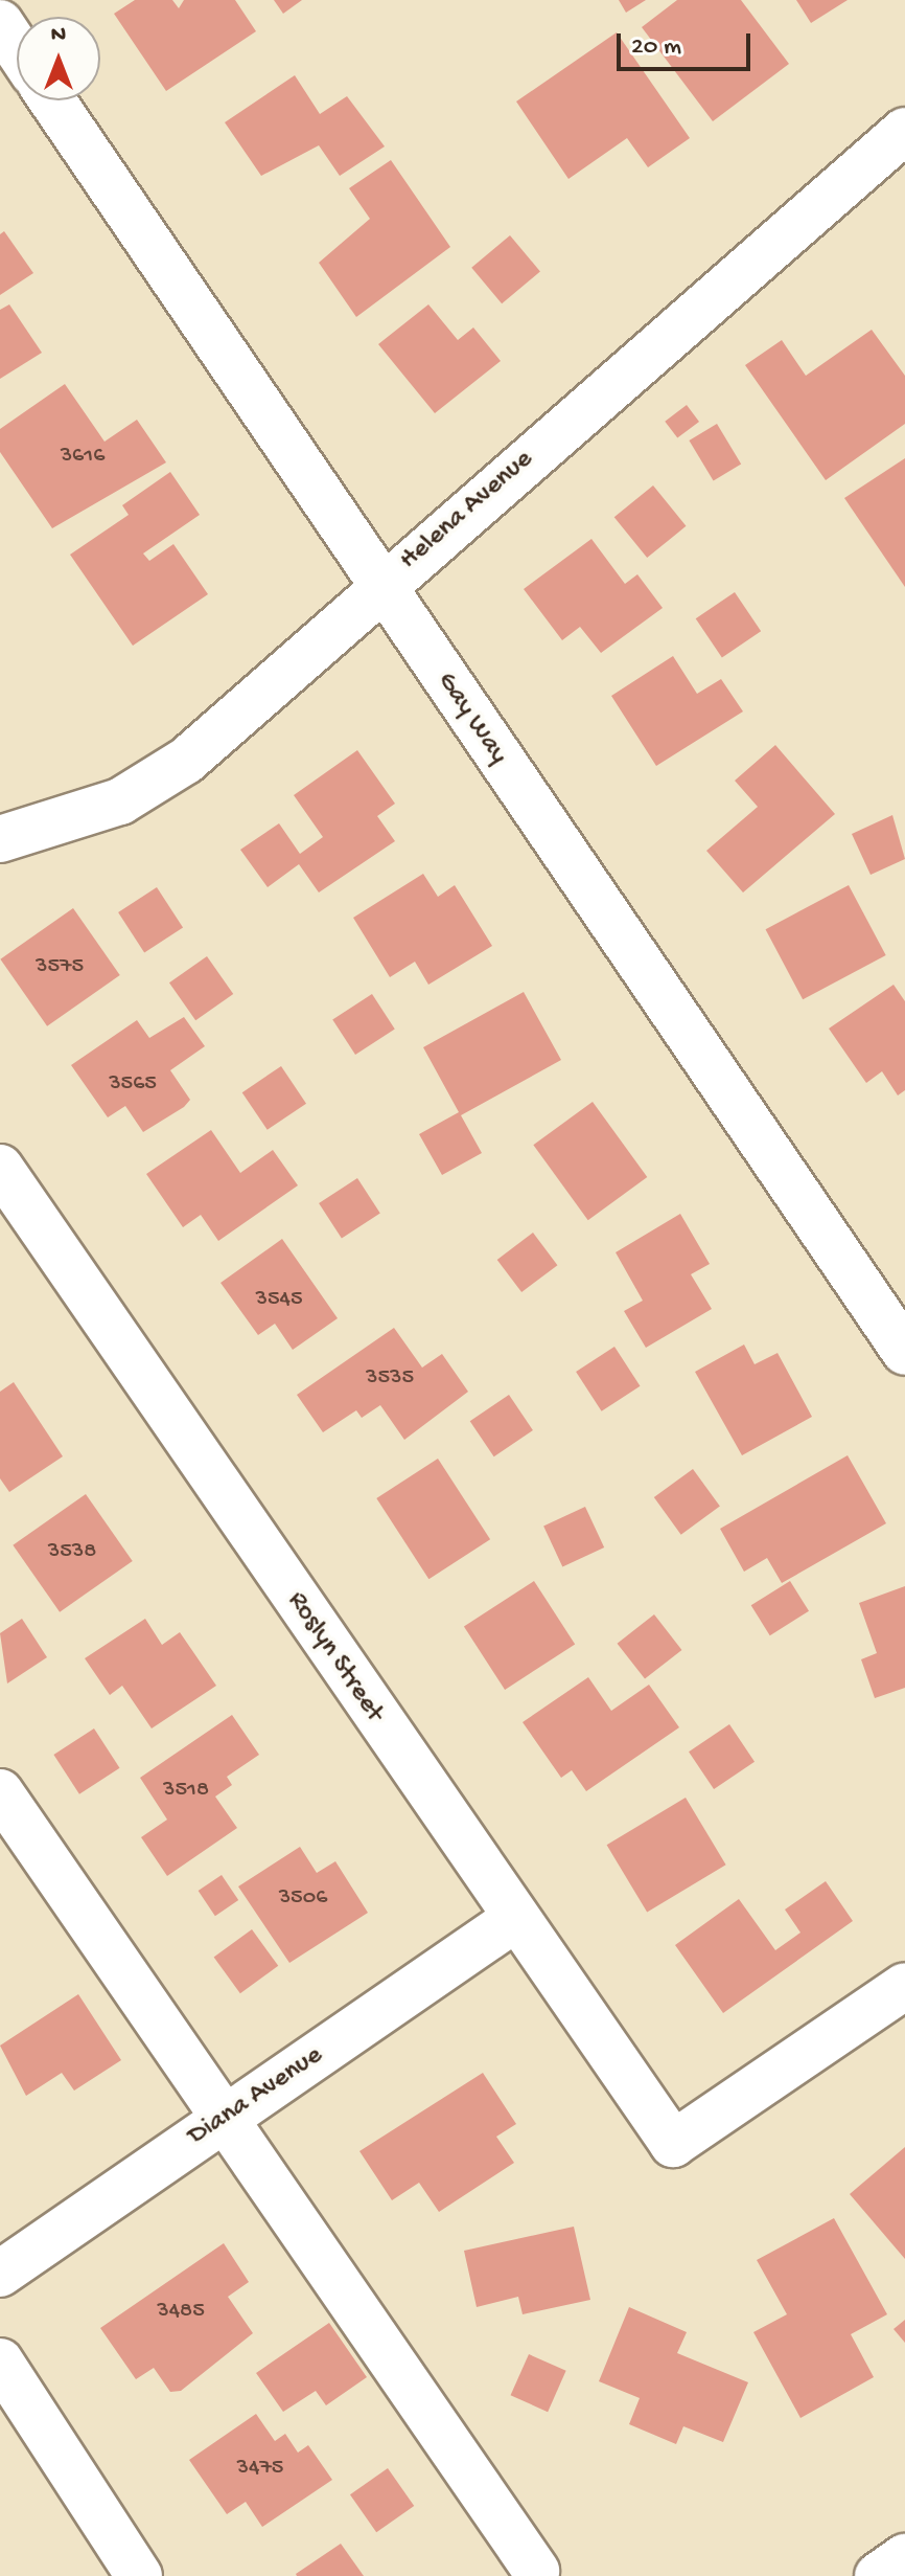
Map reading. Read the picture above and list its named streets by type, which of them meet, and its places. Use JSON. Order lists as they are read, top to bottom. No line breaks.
{"streets":{"main road":["Helena Avenue","Gay Way","Roslyn Street","Diana Avenue"]},"crossings":[["Helena Avenue","Gay Way"],["Roslyn Street","Diana Avenue"]],"house_numbers":["3616","3575","3565","3545","3535","3538","3518","3506","3485","3475"],"scale_bar":"20 m","north":"top"}
